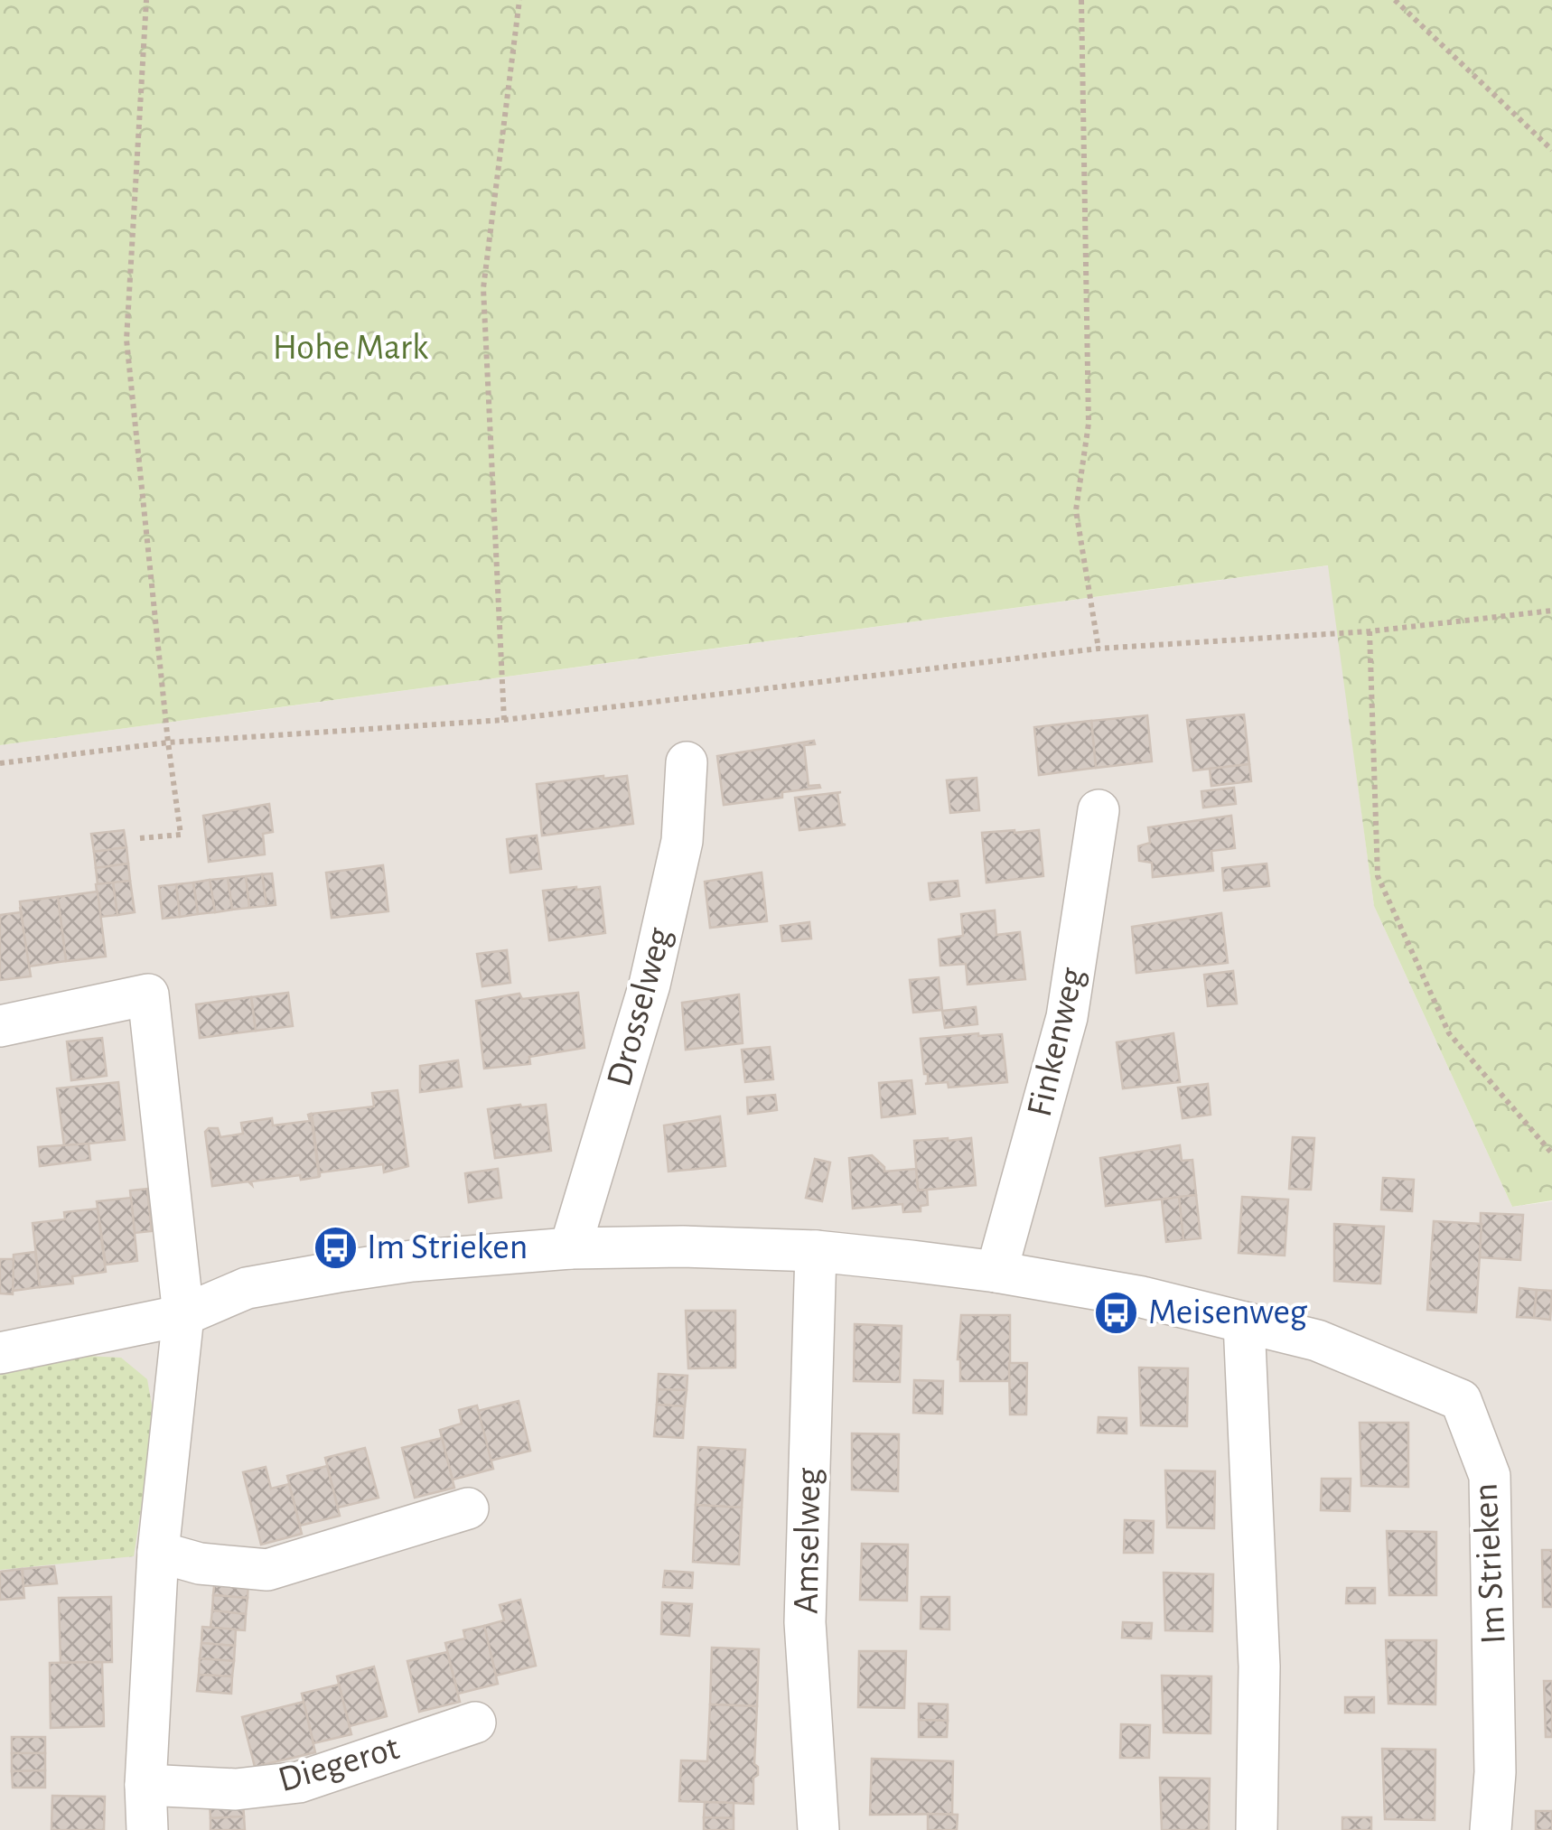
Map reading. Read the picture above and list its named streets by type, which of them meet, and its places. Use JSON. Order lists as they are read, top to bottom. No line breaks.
{"streets":{"street":["Drosselweg","Finkenweg","Amselweg","Im Strieken","Diegerot"]},"crossings":[["Drosselweg","Im Strieken"],["Finkenweg","Im Strieken"],["Amselweg","Im Strieken"]],"parks":["Hohe Mark"],"places":{"bus stop":["Im Strieken","Meisenweg"]}}
